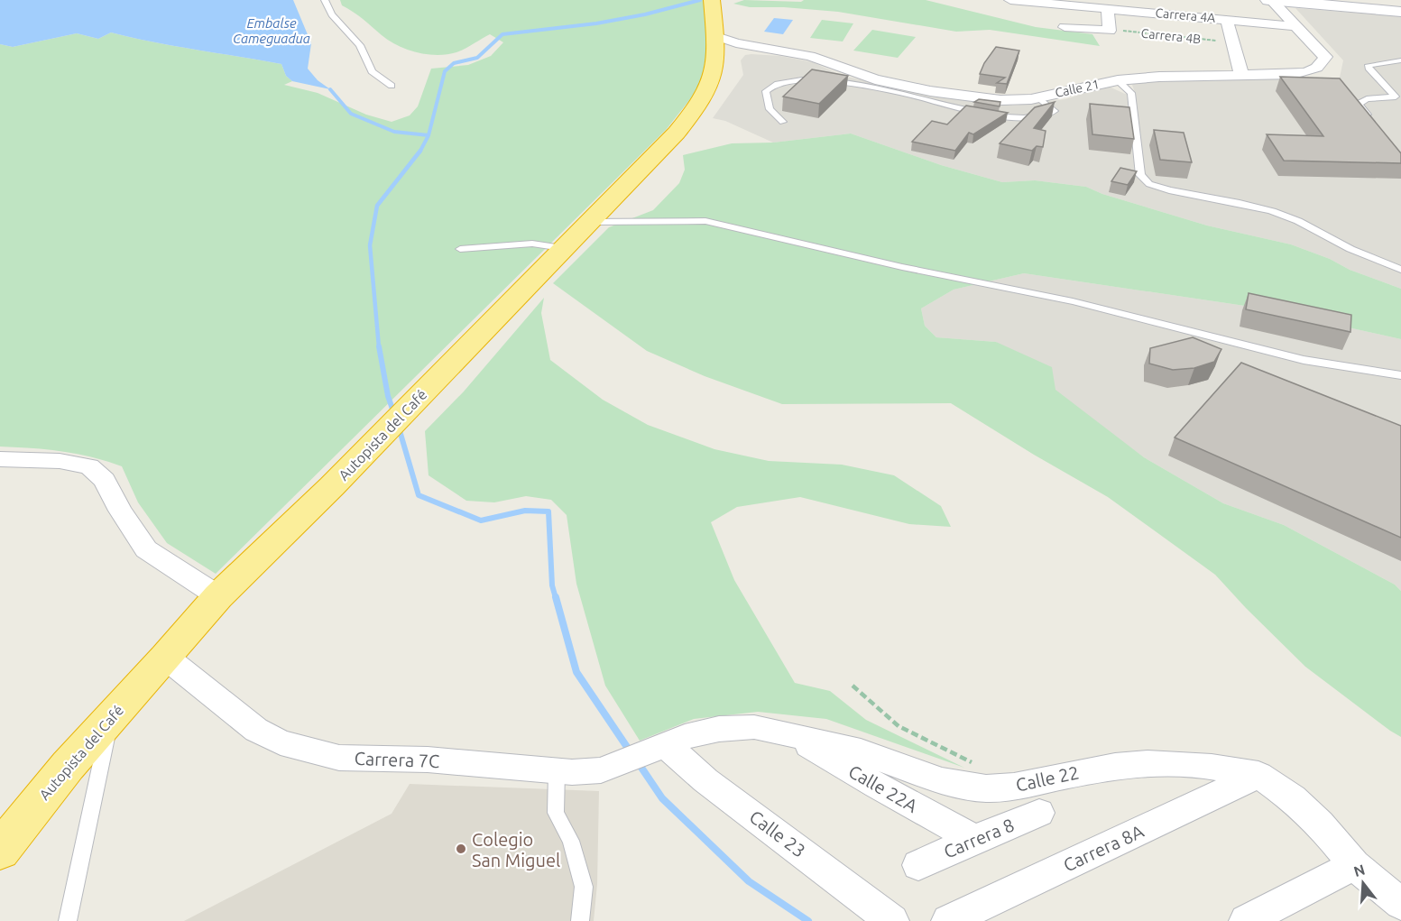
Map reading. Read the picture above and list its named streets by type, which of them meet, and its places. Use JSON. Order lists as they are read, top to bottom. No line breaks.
{"streets":{"highway":["Autopista del Café"],"street":["Carrera 4A","Calle 21","Carrera 7C","Calle 22","Calle 22A","Calle 23","Carrera 8","Carrera 8A"],"path":["Carrera 4B"]},"crossings":[["Carrera 4A","Calle 21"],["Calle 21","Autopista del Café"],["Autopista del Café","Carrera 7C"],["Carrera 7C","Calle 22"],["Carrera 7C","Calle 23"],["Calle 22","Calle 22A"],["Calle 22","Calle 23"],["Calle 22","Carrera 8A"],["Calle 22A","Carrera 8"]],"water":["Embalse Cameguadua"],"places":["Colegio San Miguel"],"north":"top"}
